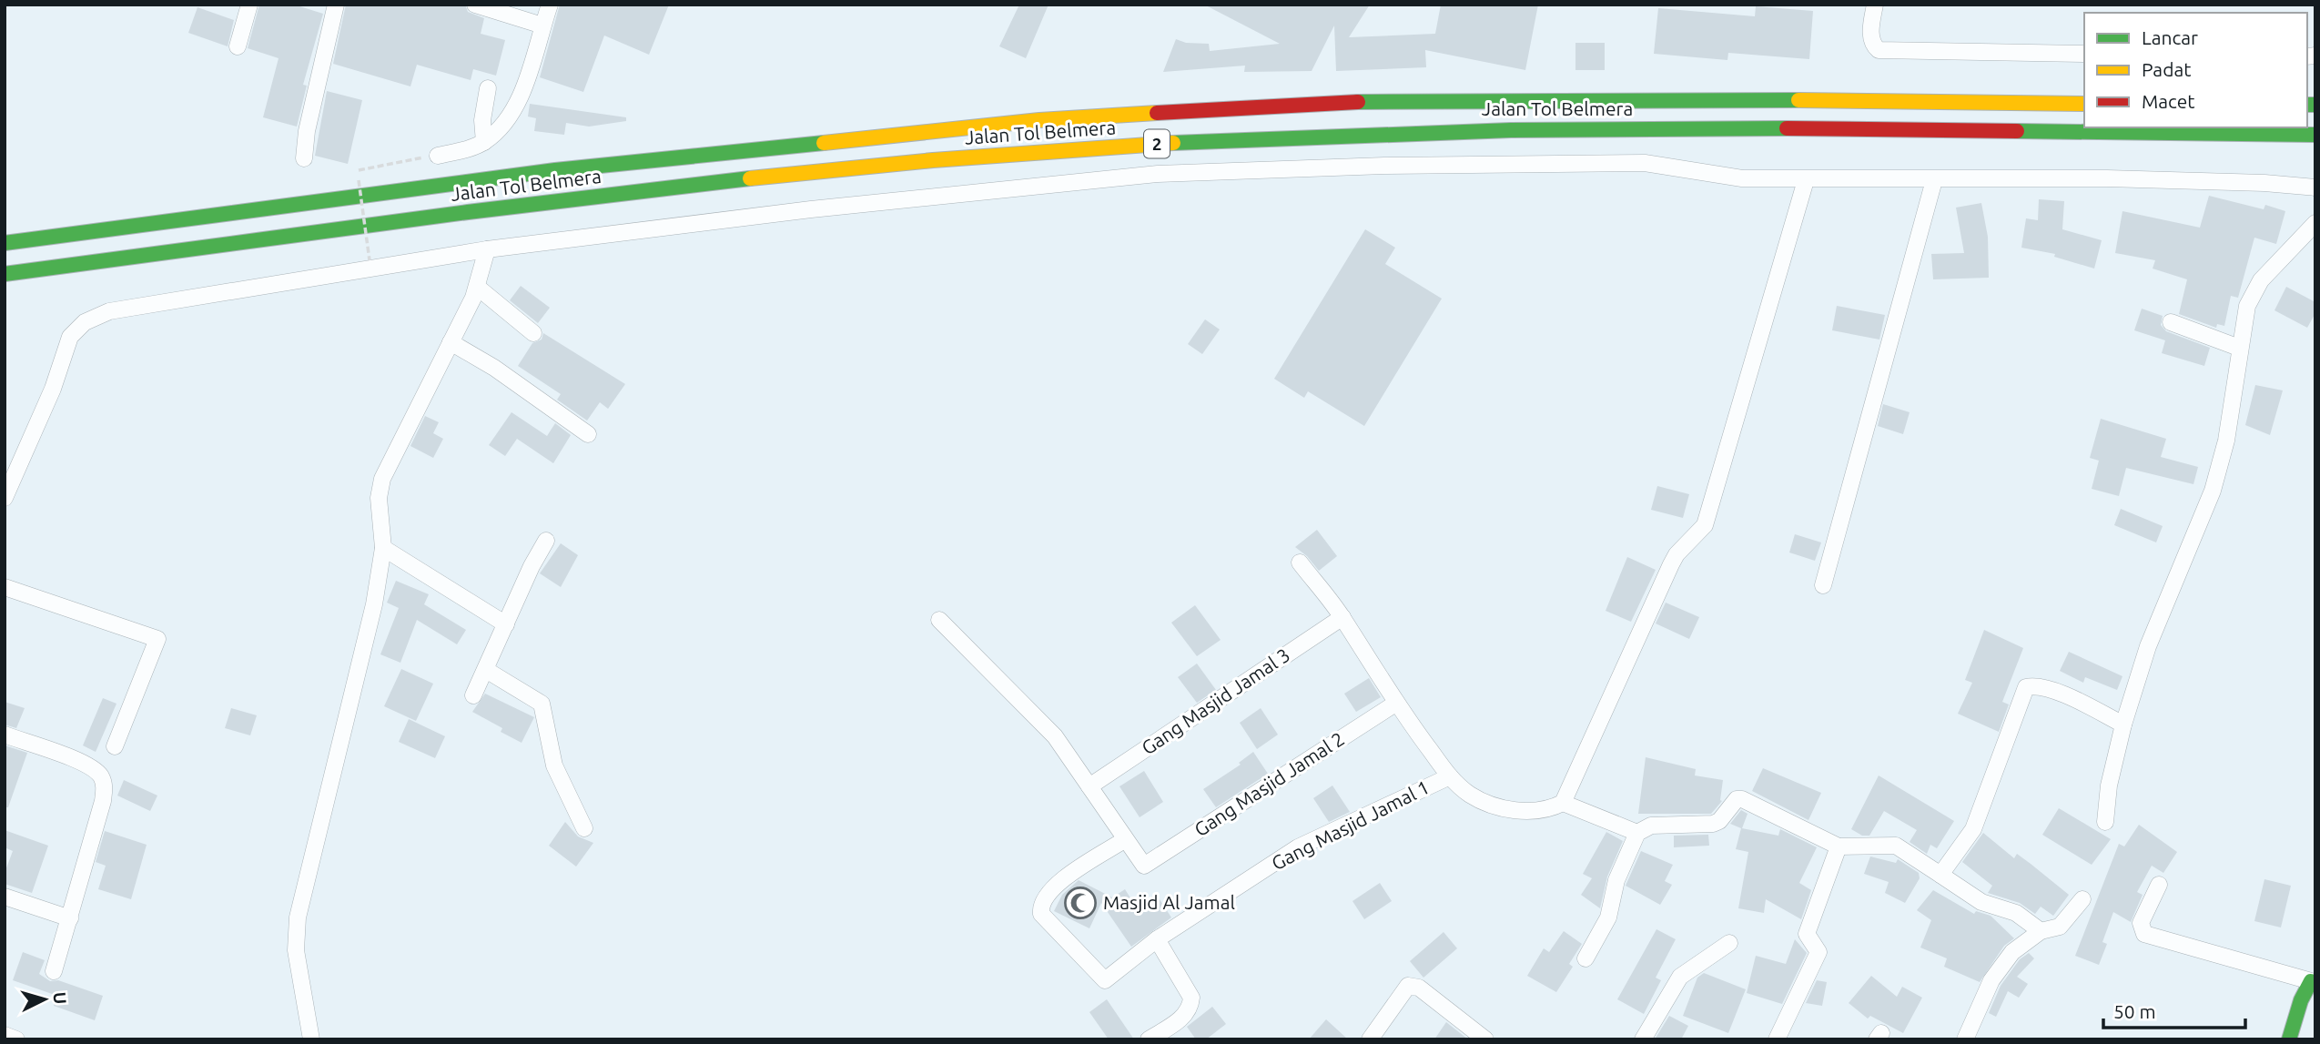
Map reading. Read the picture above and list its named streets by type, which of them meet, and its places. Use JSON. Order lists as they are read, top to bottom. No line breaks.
{"streets":{"main road":["Jalan Tol Belmera","2"],"street":["Gang Masjid Jamal 3","Gang Masjid Jamal 2","Gang Masjid Jamal 1"]},"crossings":[["Gang Masjid Jamal 2","Gang Masjid Jamal 1"]],"places":{"mosque":["Masjid Al Jamal"]},"legend":["Lancar","Padat","Macet"],"scale_bar":"50 m","north":"right"}
